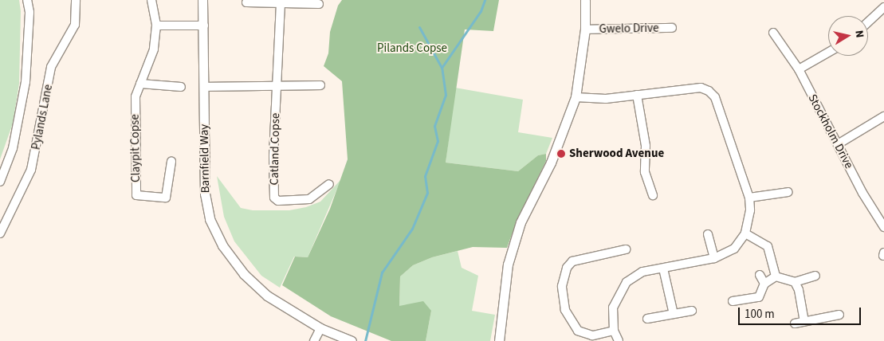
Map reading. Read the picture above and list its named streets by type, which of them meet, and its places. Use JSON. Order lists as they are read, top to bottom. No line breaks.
{"streets":{"street":["Gwelo Drive","Pylands Lane","Stockholm Drive","Claypit Copse","Catland Copse","Barnfield Way"]},"parks":["Pilands Copse"],"places":["Sherwood Avenue"],"scale_bar":"100 m","north":"right"}
